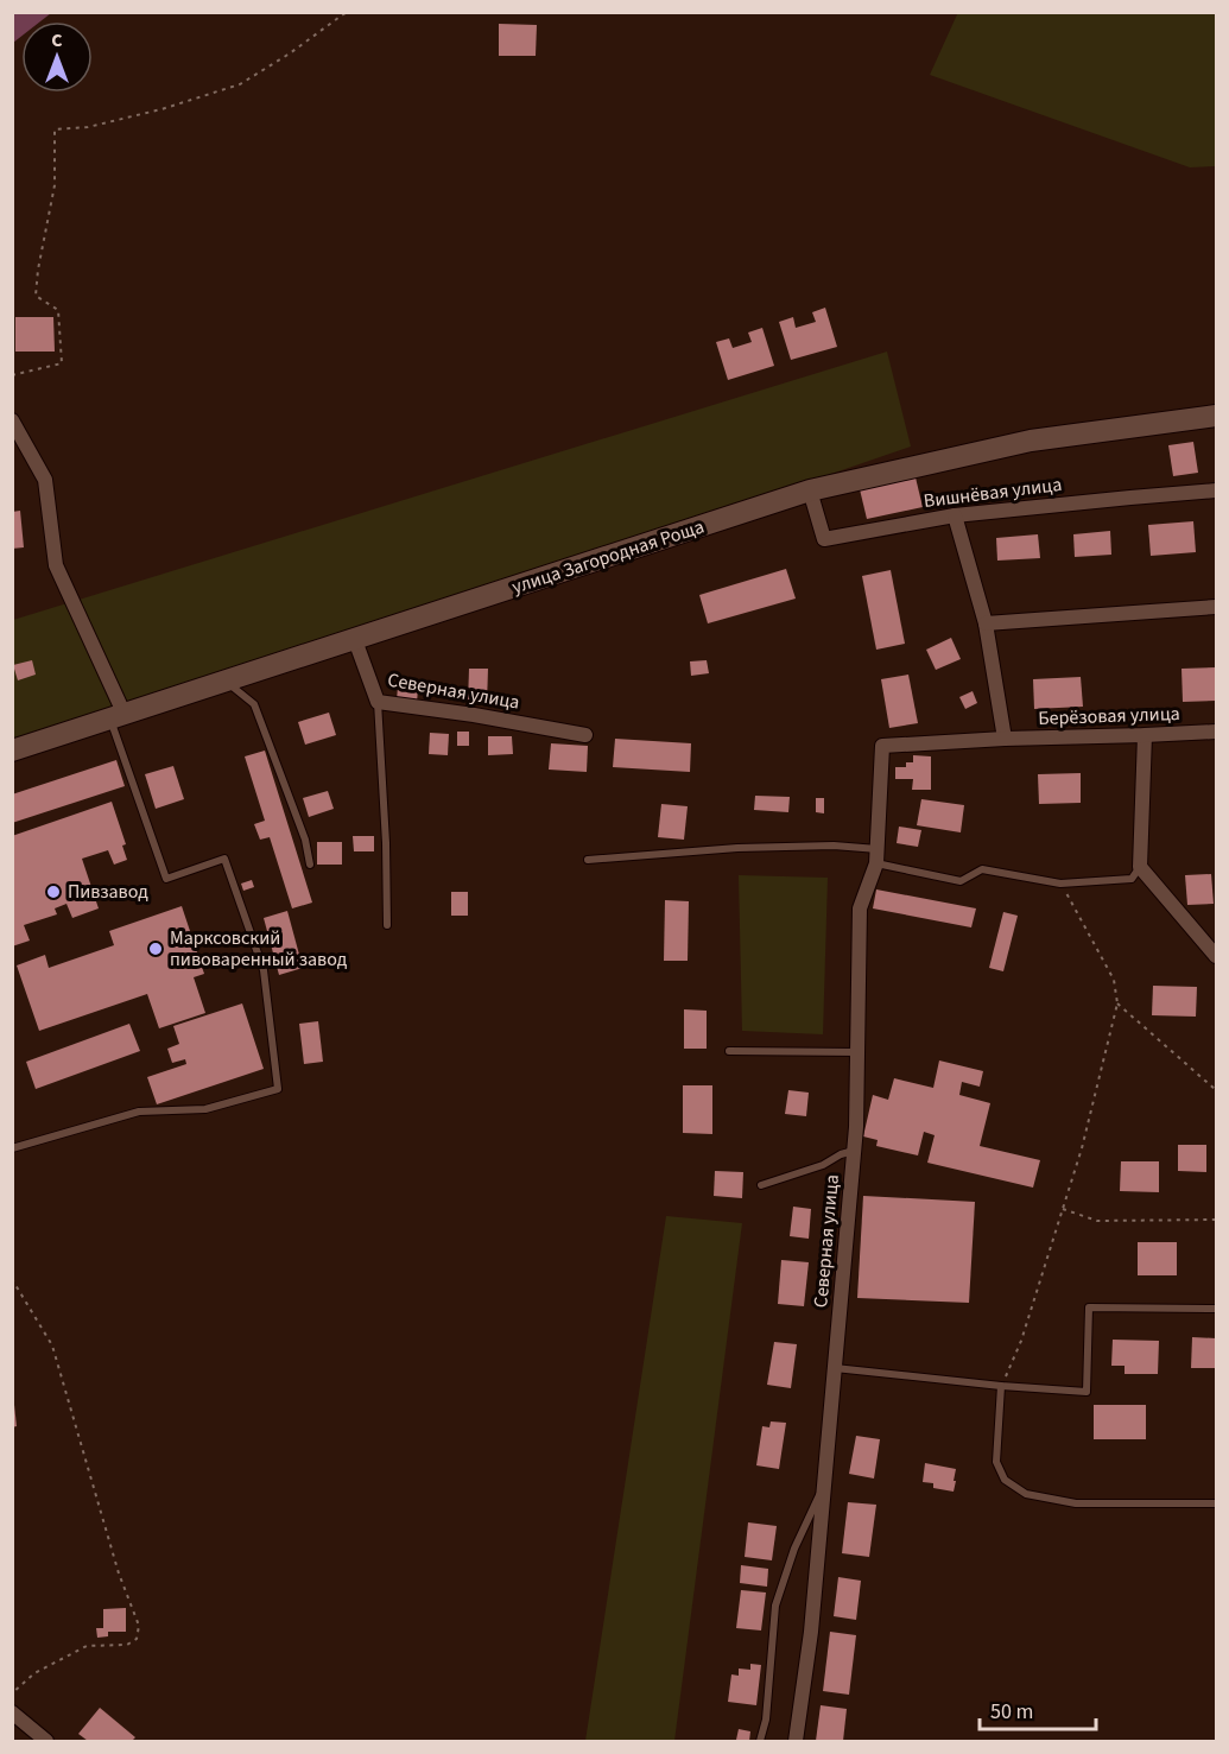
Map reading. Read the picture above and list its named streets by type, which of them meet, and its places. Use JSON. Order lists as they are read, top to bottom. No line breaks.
{"streets":{"street":["Вишнёвая улица","улица Загородная Роща","Северная улица","Берёзовая улица"]},"crossings":[["Вишнёвая улица","улица Загородная Роща"],["улица Загородная Роща","Северная улица"],["Северная улица","Берёзовая улица"]],"places":["Пивзавод","Марксовский пивоваренный завод"],"scale_bar":"50 m","north":"top"}
